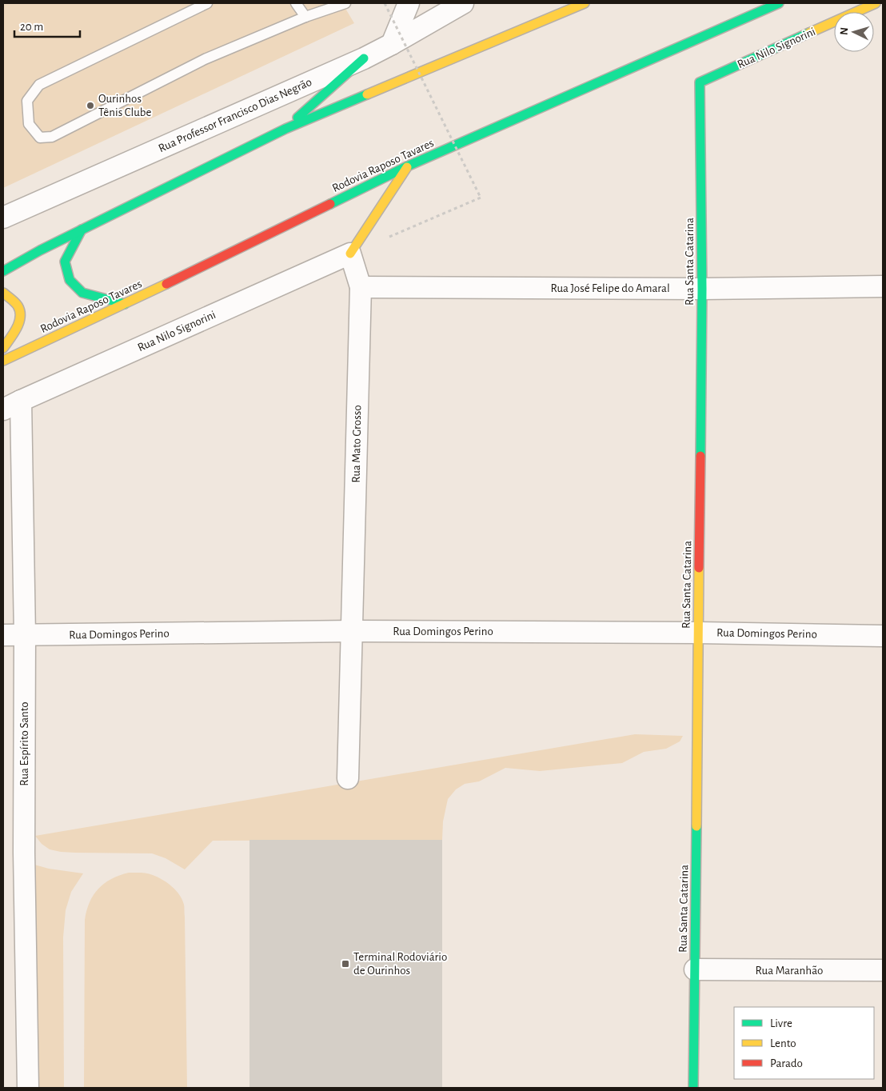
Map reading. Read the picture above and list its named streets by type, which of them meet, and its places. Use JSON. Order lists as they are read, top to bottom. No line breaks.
{"streets":{"main road":["Rua Nilo Signorini","Rodovia Raposo Tavares","Rua Santa Catarina"],"street":["Rua Professor Francisco Dias Negrão","Rua José Felipe do Amaral","Rua Mato Grosso","Rua Domingos Perino","Rua Espírito Santo","Rua Maranhão"]},"crossings":[["Rua Nilo Signorini","Rua Santa Catarina"],["Rua Nilo Signorini","Rua Mato Grosso"],["Rua Nilo Signorini","Rua Espírito Santo"],["Rua Santa Catarina","Rua José Felipe do Amaral"],["Rua Santa Catarina","Rua Domingos Perino"],["Rua Santa Catarina","Rua Maranhão"],["Rua José Felipe do Amaral","Rua Mato Grosso"],["Rua Mato Grosso","Rua Domingos Perino"],["Rua Domingos Perino","Rua Espírito Santo"]],"places":{"other":["Ourinhos Tênis Clube"],"transit":["Terminal Rodoviário de Ourinhos"]},"legend":["Livre","Lento","Parado"],"scale_bar":"20 m","north":"left"}
